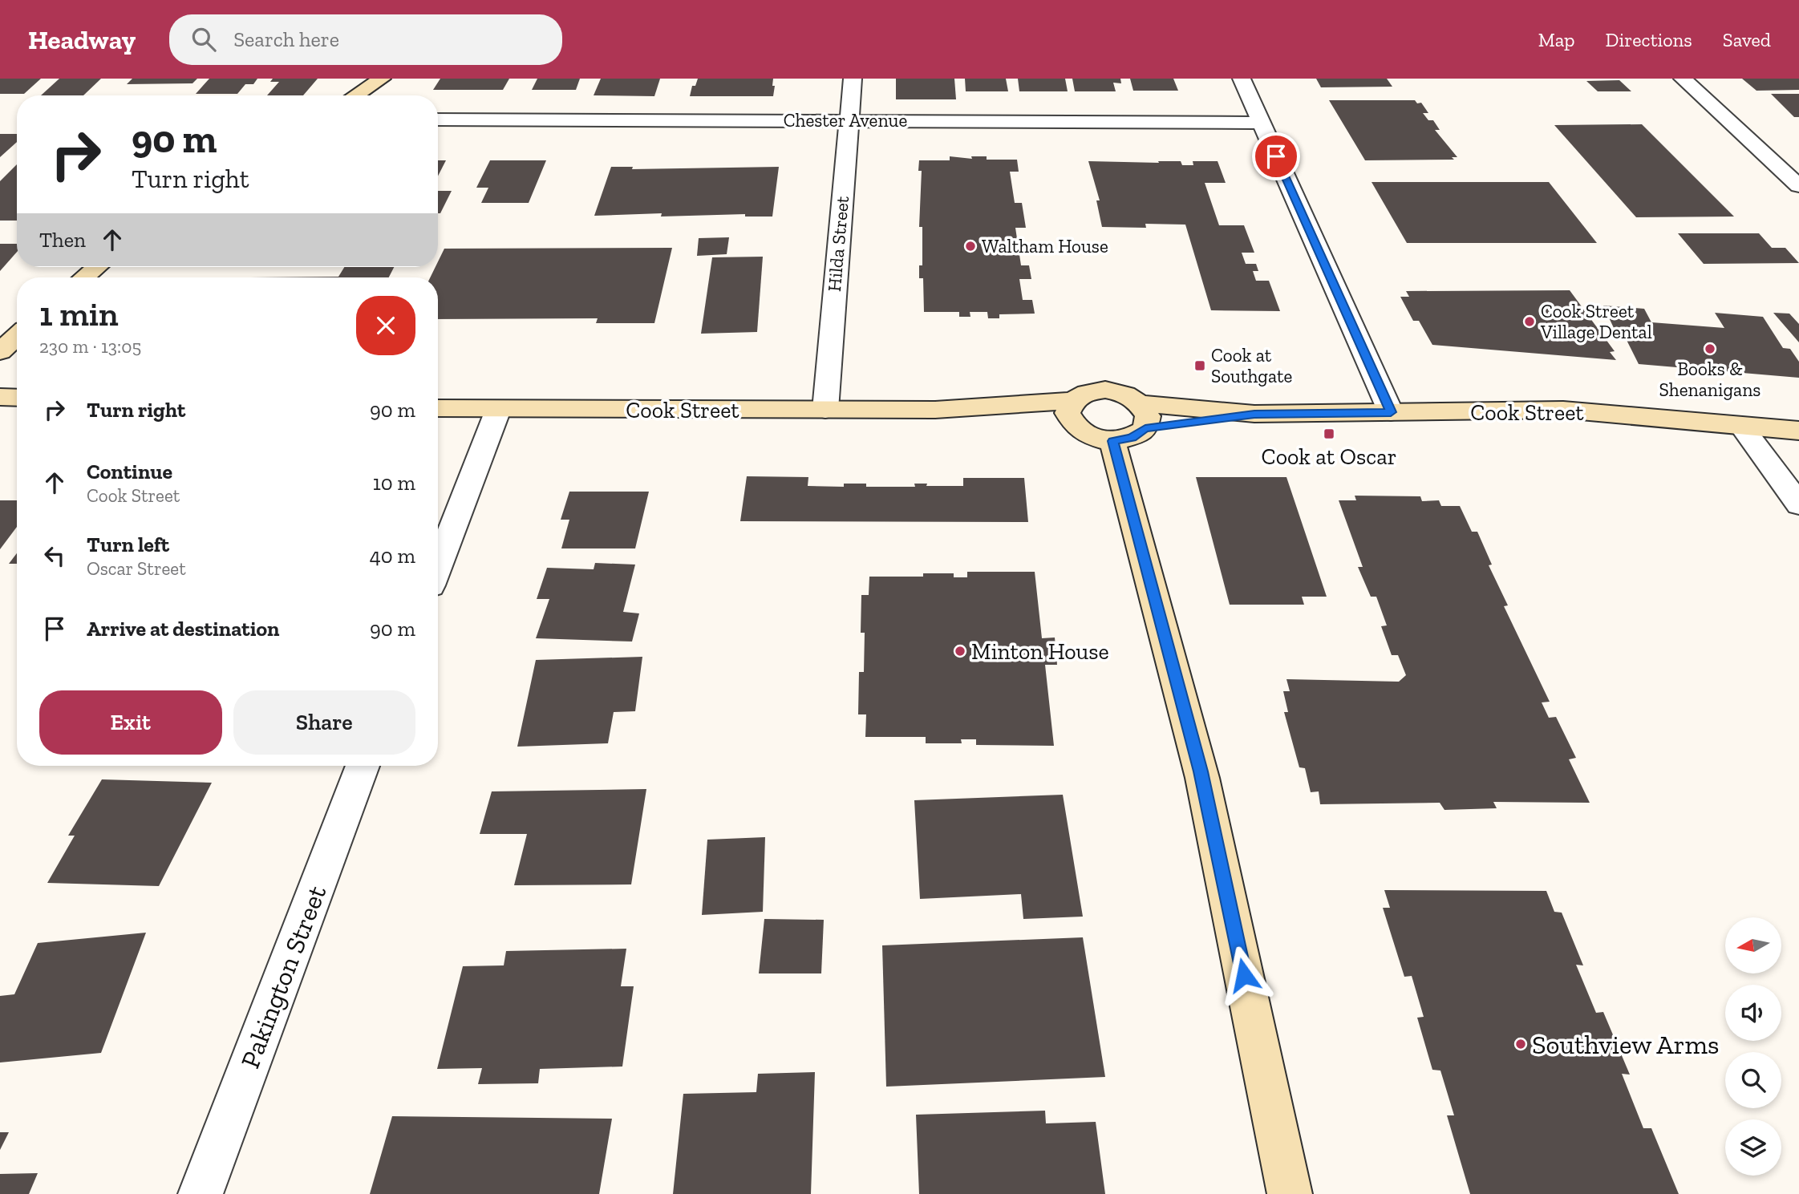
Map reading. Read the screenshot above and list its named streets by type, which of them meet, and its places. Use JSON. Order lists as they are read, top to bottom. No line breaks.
{"streets":{"main road":["Cook Street"],"street":["Chester Avenue","Hilda Street","Pakington Street"]},"crossings":[["Chester Avenue","Hilda Street"],["Hilda Street","Cook Street"]],"places":{"other":["Waltham House","Cook Street Village Dental","Books & Shenanigans","Minton House","Southview Arms"],"transit":["Cook at Southgate","Cook at Oscar"]},"north":"left","page":{"header":"Headway","search":"Search here","nav":["Map","Directions","Saved"],"turn":["90 m","Turn right"],"then":"Then","heading":["1 min","230 m · 13:05"],"list":[{"name":"Turn right","value":"90 m"},{"name":"Continue","note":"Cook Street","value":"10 m"},{"name":"Turn left","note":"Oscar Street","value":"40 m"},{"name":"Arrive at destination","value":"90 m"}],"buttons":["Exit","Share"]}}
